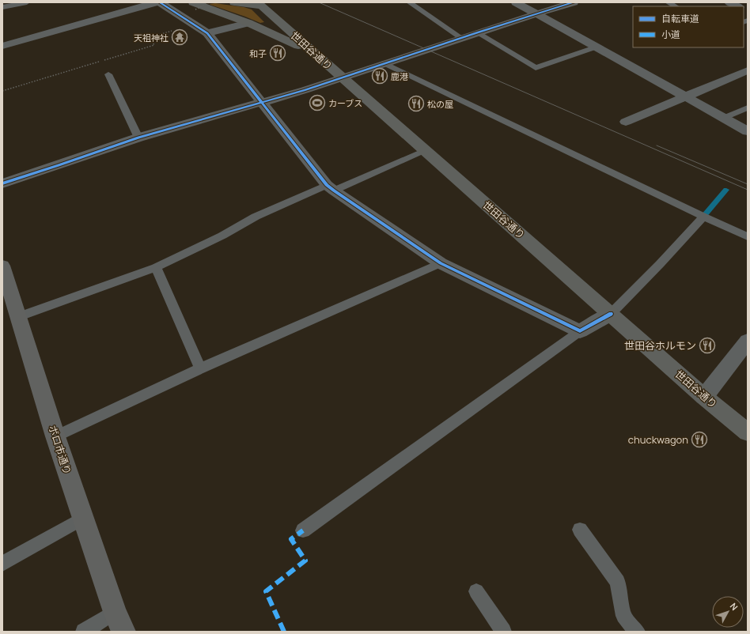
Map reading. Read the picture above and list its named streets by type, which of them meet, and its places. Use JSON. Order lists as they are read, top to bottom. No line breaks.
{"streets":{"main road":["世田谷通り"],"street":["ボロ市通り"]},"places":{"temple":["天祖神社"],"restaurant":["和子","鹿港","松の屋","世田谷ホルモン","chuckwagon"],"sports":["カーブス"]},"legend":["自転車道","小道"],"north":"top right"}
